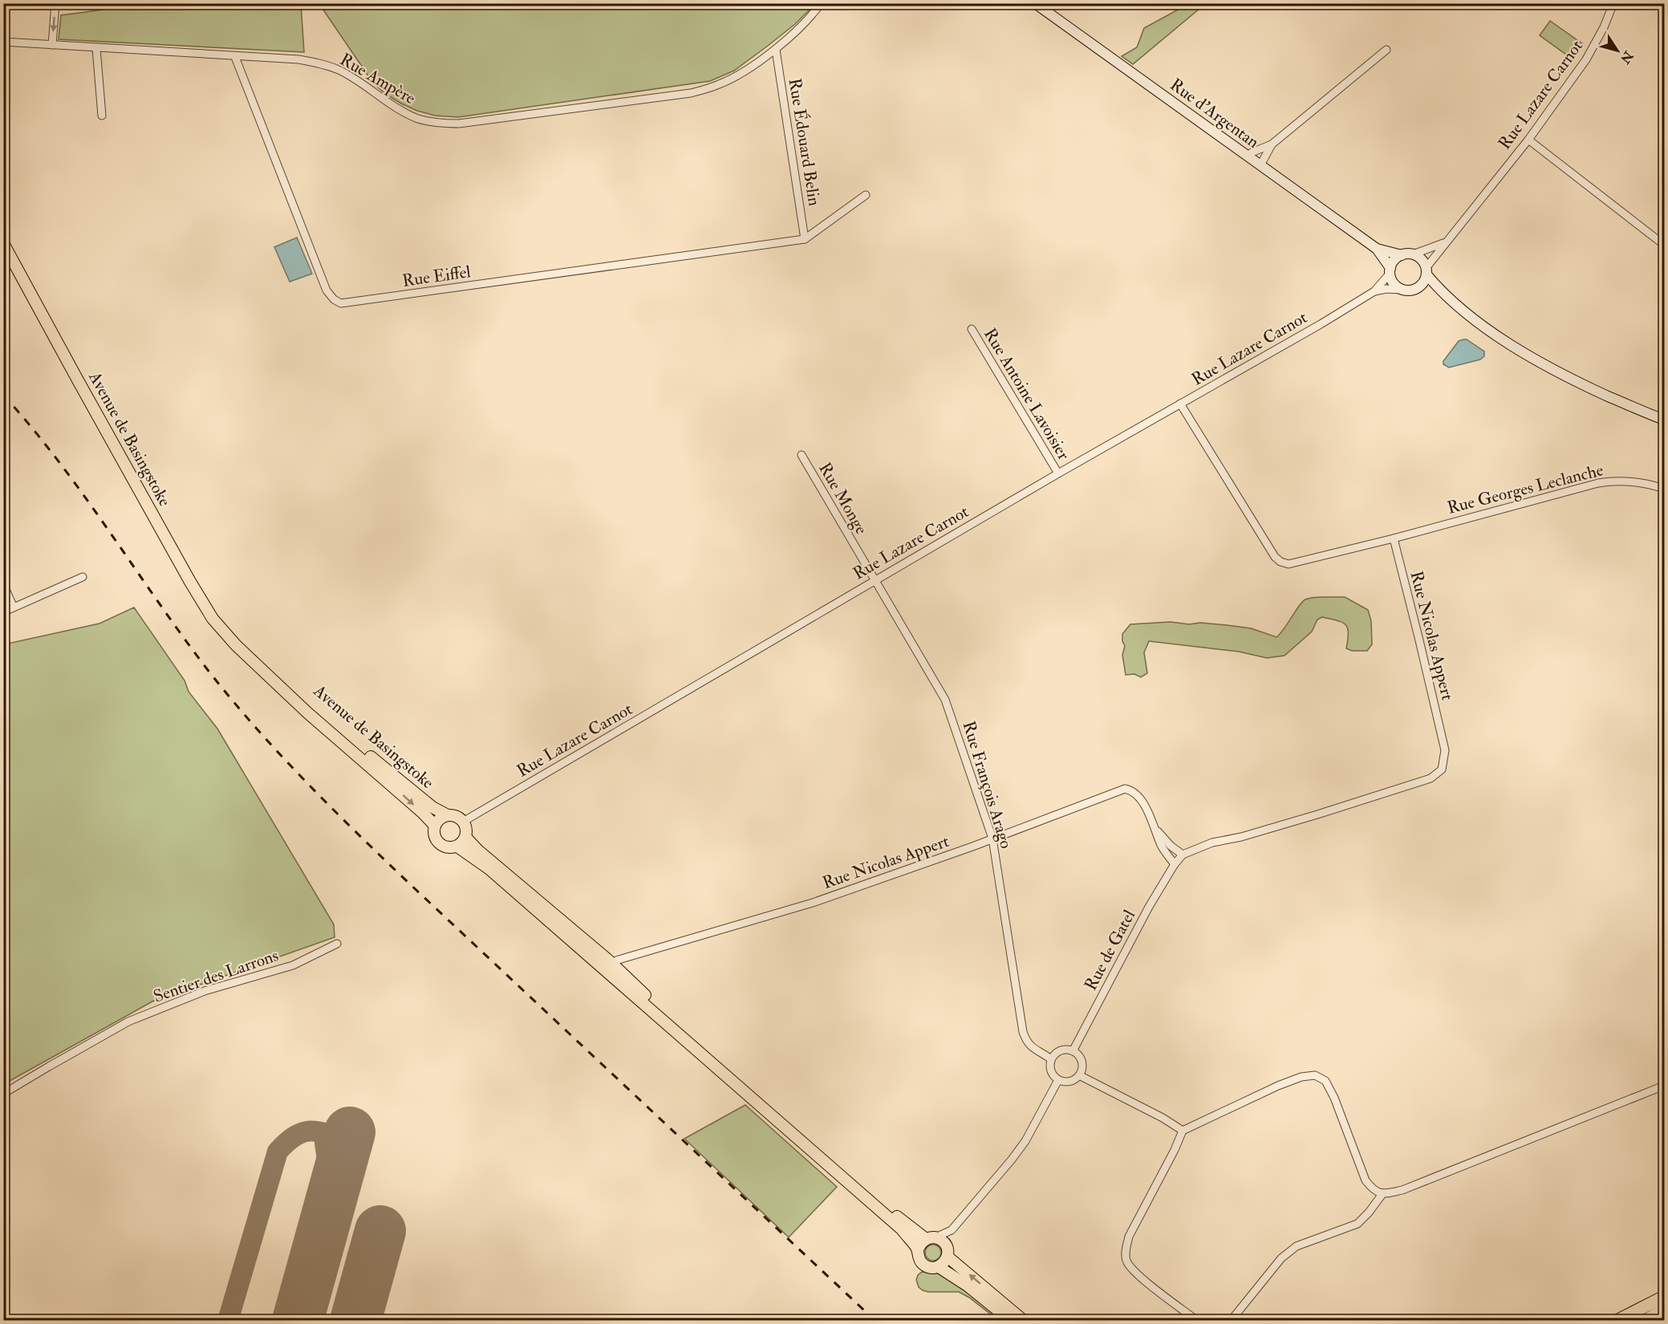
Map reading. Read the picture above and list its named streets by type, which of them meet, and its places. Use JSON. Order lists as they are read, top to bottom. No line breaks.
{"streets":{"main road":["Rue d'Argentan","Avenue de Basingstoke"],"street":["Rue Ampère","Rue Lazare Carnot","Rue Édouard Belin","Rue Eiffel","Rue Antoine Lavoisier","Rue Georges Leclanche","Rue Monge","Rue Nicolas Appert","Rue François Arago","Rue de Gatel","Sentier des Larrons"]},"crossings":[["Rue Ampère","Rue Édouard Belin"],["Rue Ampère","Rue Eiffel"],["Rue Lazare Carnot","Rue d'Argentan"],["Rue Lazare Carnot","Rue Antoine Lavoisier"],["Rue Lazare Carnot","Avenue de Basingstoke"],["Rue Lazare Carnot","Rue Monge"],["Rue Lazare Carnot","Rue François Arago"],["Rue Édouard Belin","Rue Eiffel"],["Rue Georges Leclanche","Rue Nicolas Appert"],["Rue Monge","Rue François Arago"],["Rue Nicolas Appert","Rue François Arago"],["Rue Nicolas Appert","Rue de Gatel"],["Rue François Arago","Rue de Gatel"]],"north":"bottom right"}
